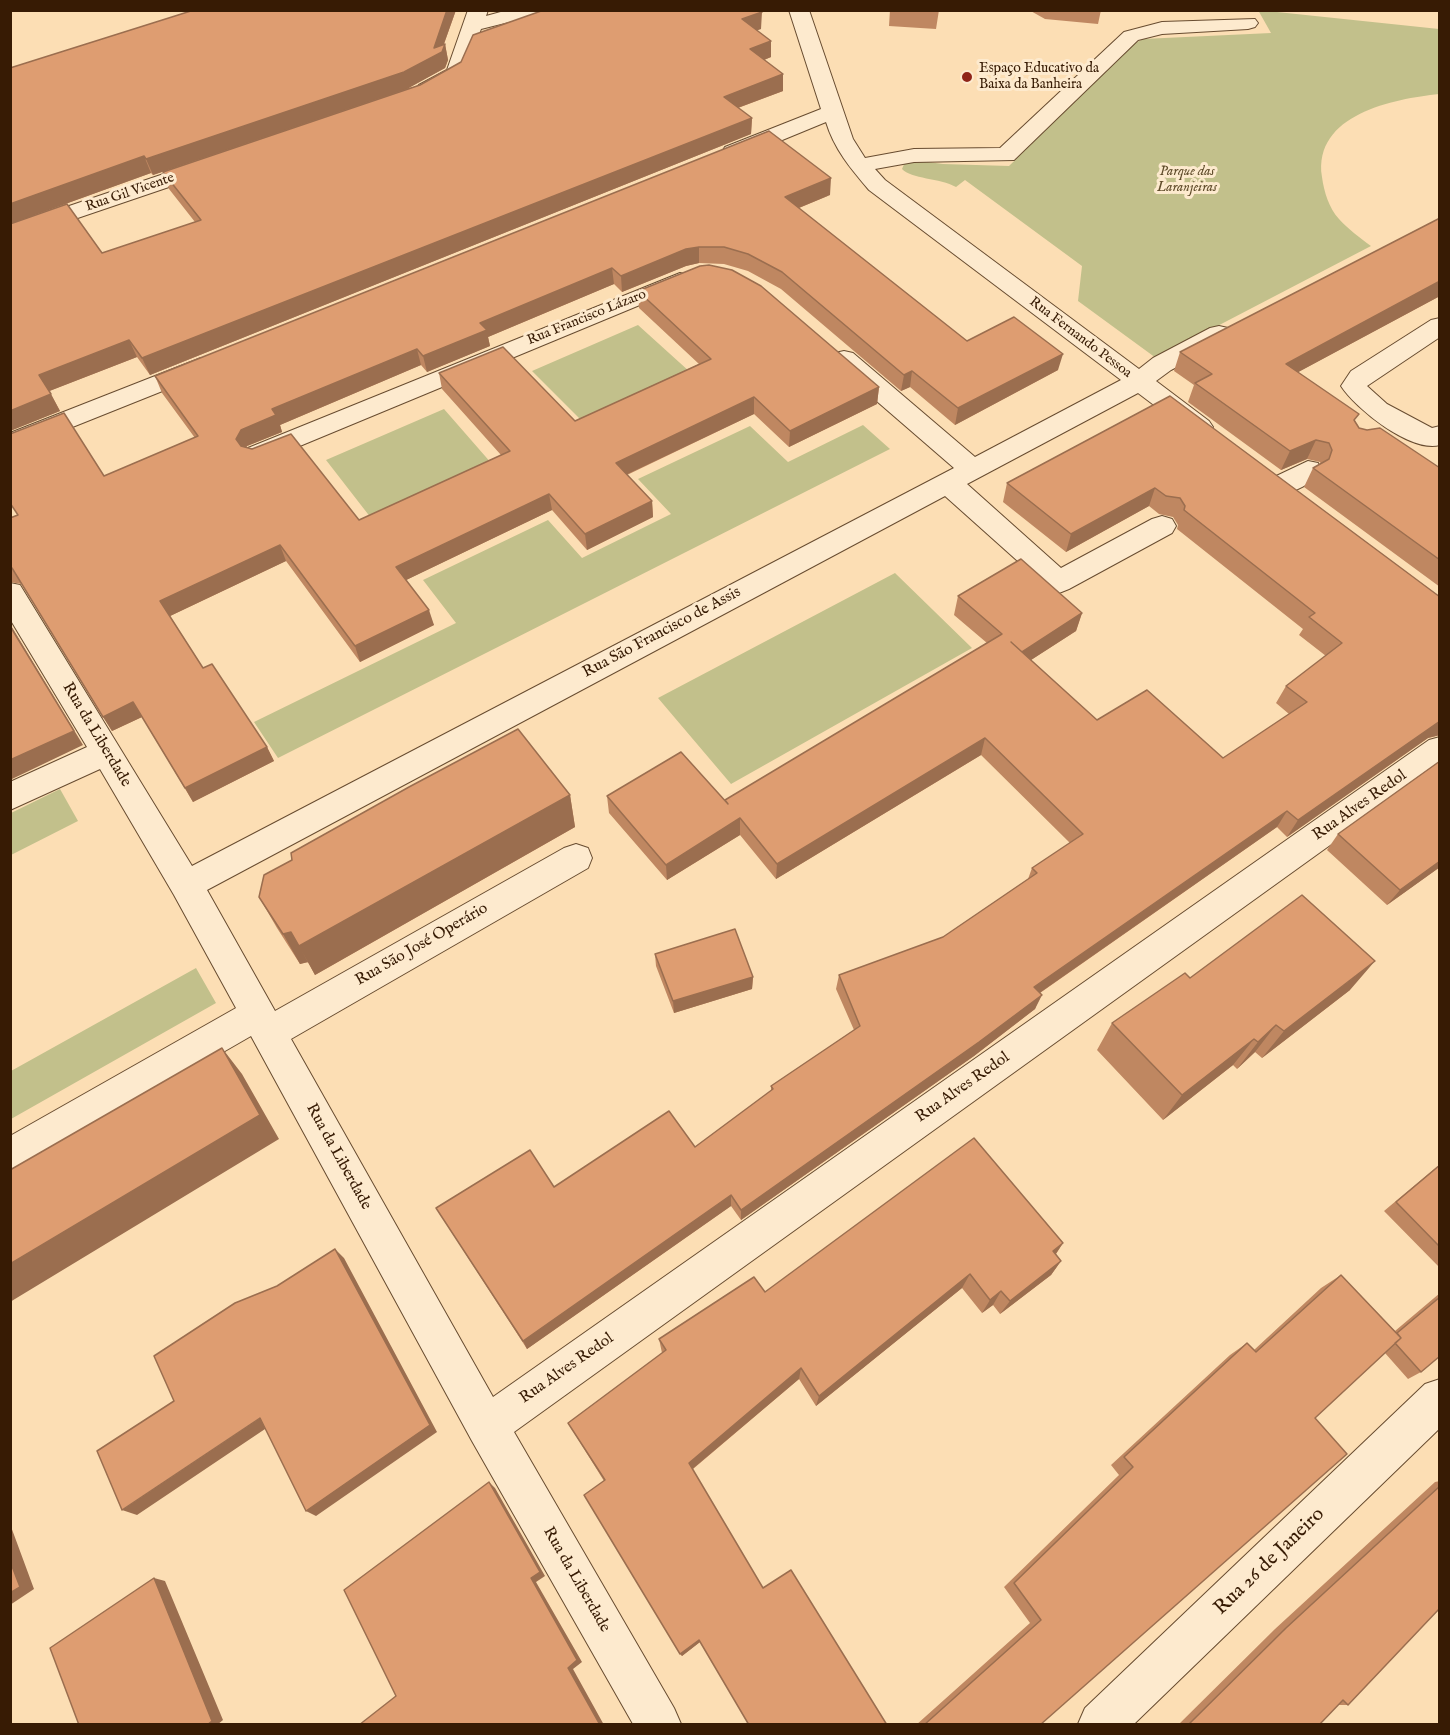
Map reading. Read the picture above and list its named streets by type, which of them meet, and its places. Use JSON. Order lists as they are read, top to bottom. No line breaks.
{"streets":{"street":["Rua Gil Vicente","Rua Francisco Lázaro","Rua Fernando Pessoa","Rua São Francisco de Assis","Rua da Liberdade","Rua Alves Redol","Rua São José Operário","Rua 26 de Janeiro"]},"crossings":[["Rua Fernando Pessoa","Rua São Francisco de Assis"],["Rua São Francisco de Assis","Rua da Liberdade"],["Rua da Liberdade","Rua Alves Redol"],["Rua da Liberdade","Rua São José Operário"]],"parks":["Parque das Laranjeiras"],"places":["Espaço Educativo da Baixa da Banheira"]}
